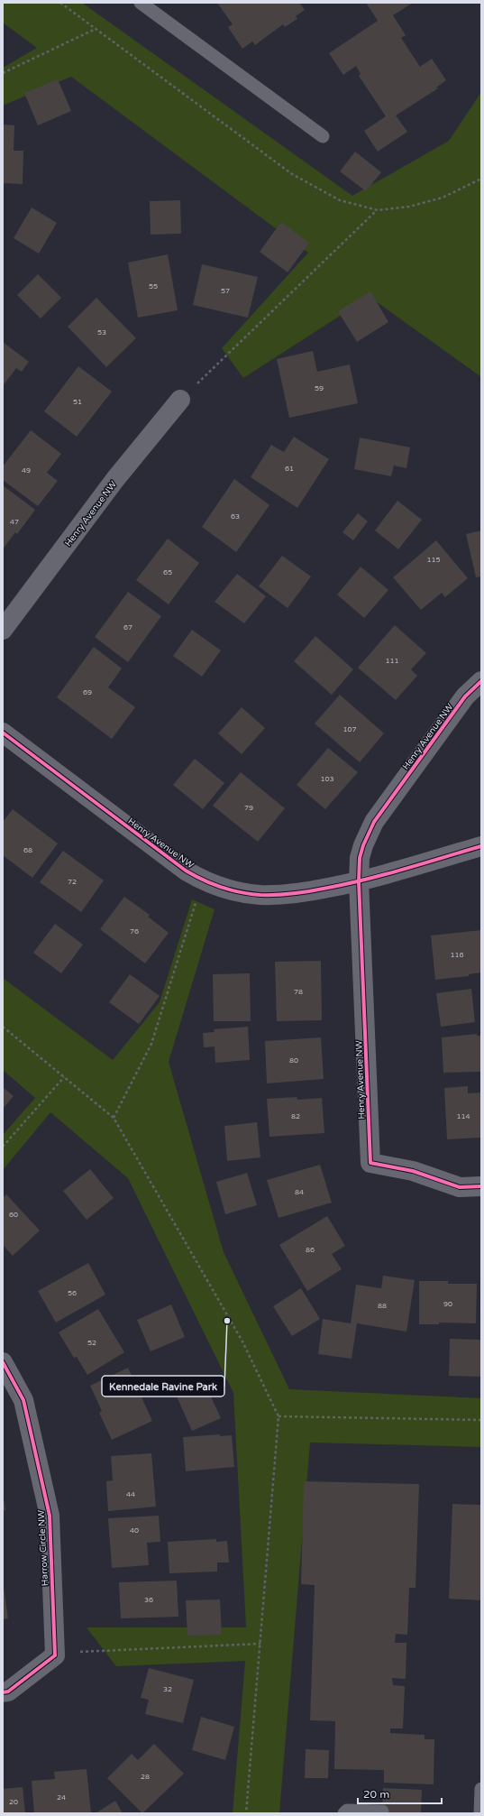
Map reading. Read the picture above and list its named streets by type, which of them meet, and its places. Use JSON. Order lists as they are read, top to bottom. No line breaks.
{"streets":{"street":["Henry Avenue NW","Harrow Circle NW"]},"places":["Kennedale Ravine Park"],"house_numbers":["55","57","53","59","51","61","49","63","47","115","65","67","111","69","107","103","79","68","72","76","116","78","80","82","114","84","60","86","56","90","88","52","44","40","36","32","28","24","20"],"scale_bar":"20 m"}
